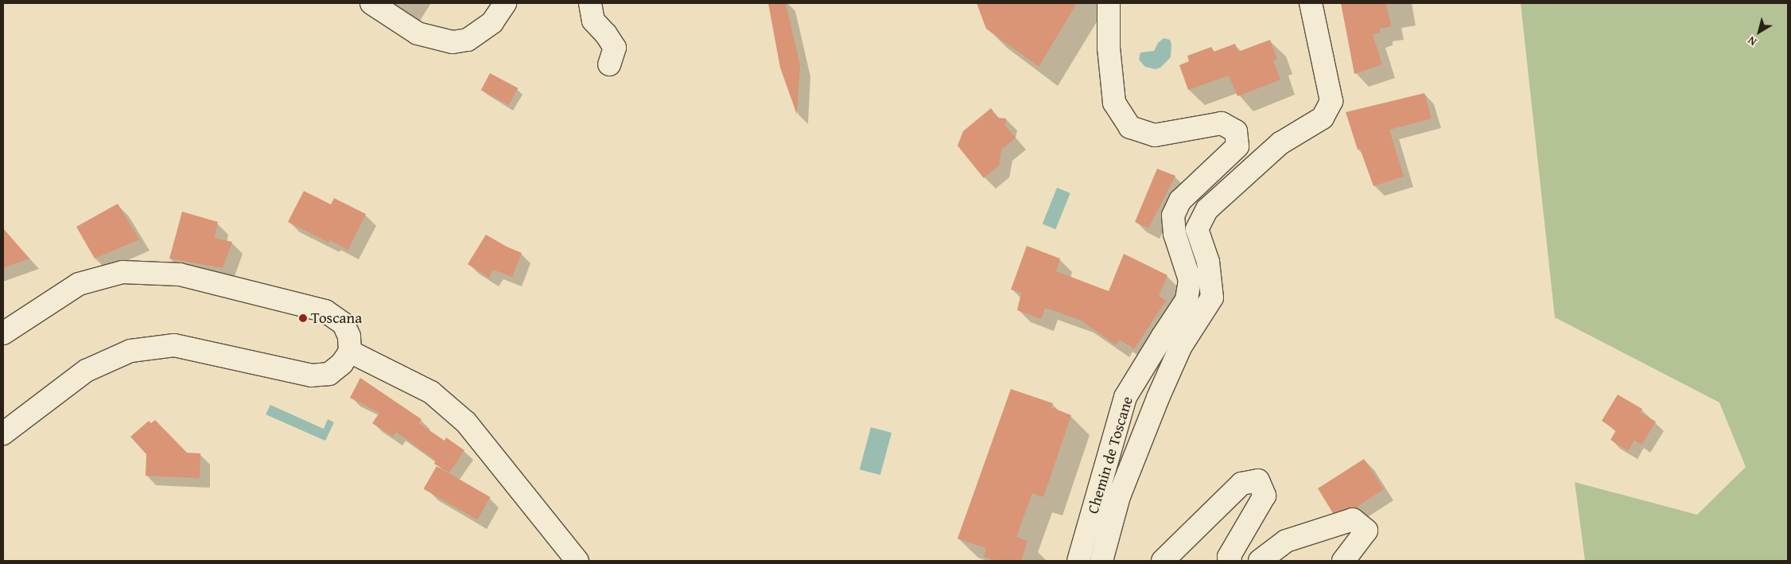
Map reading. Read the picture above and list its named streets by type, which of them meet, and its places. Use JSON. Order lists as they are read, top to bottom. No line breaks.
{"streets":{"street":["Chemin de Toscane"]},"places":["Toscana"],"north":"bottom left"}
